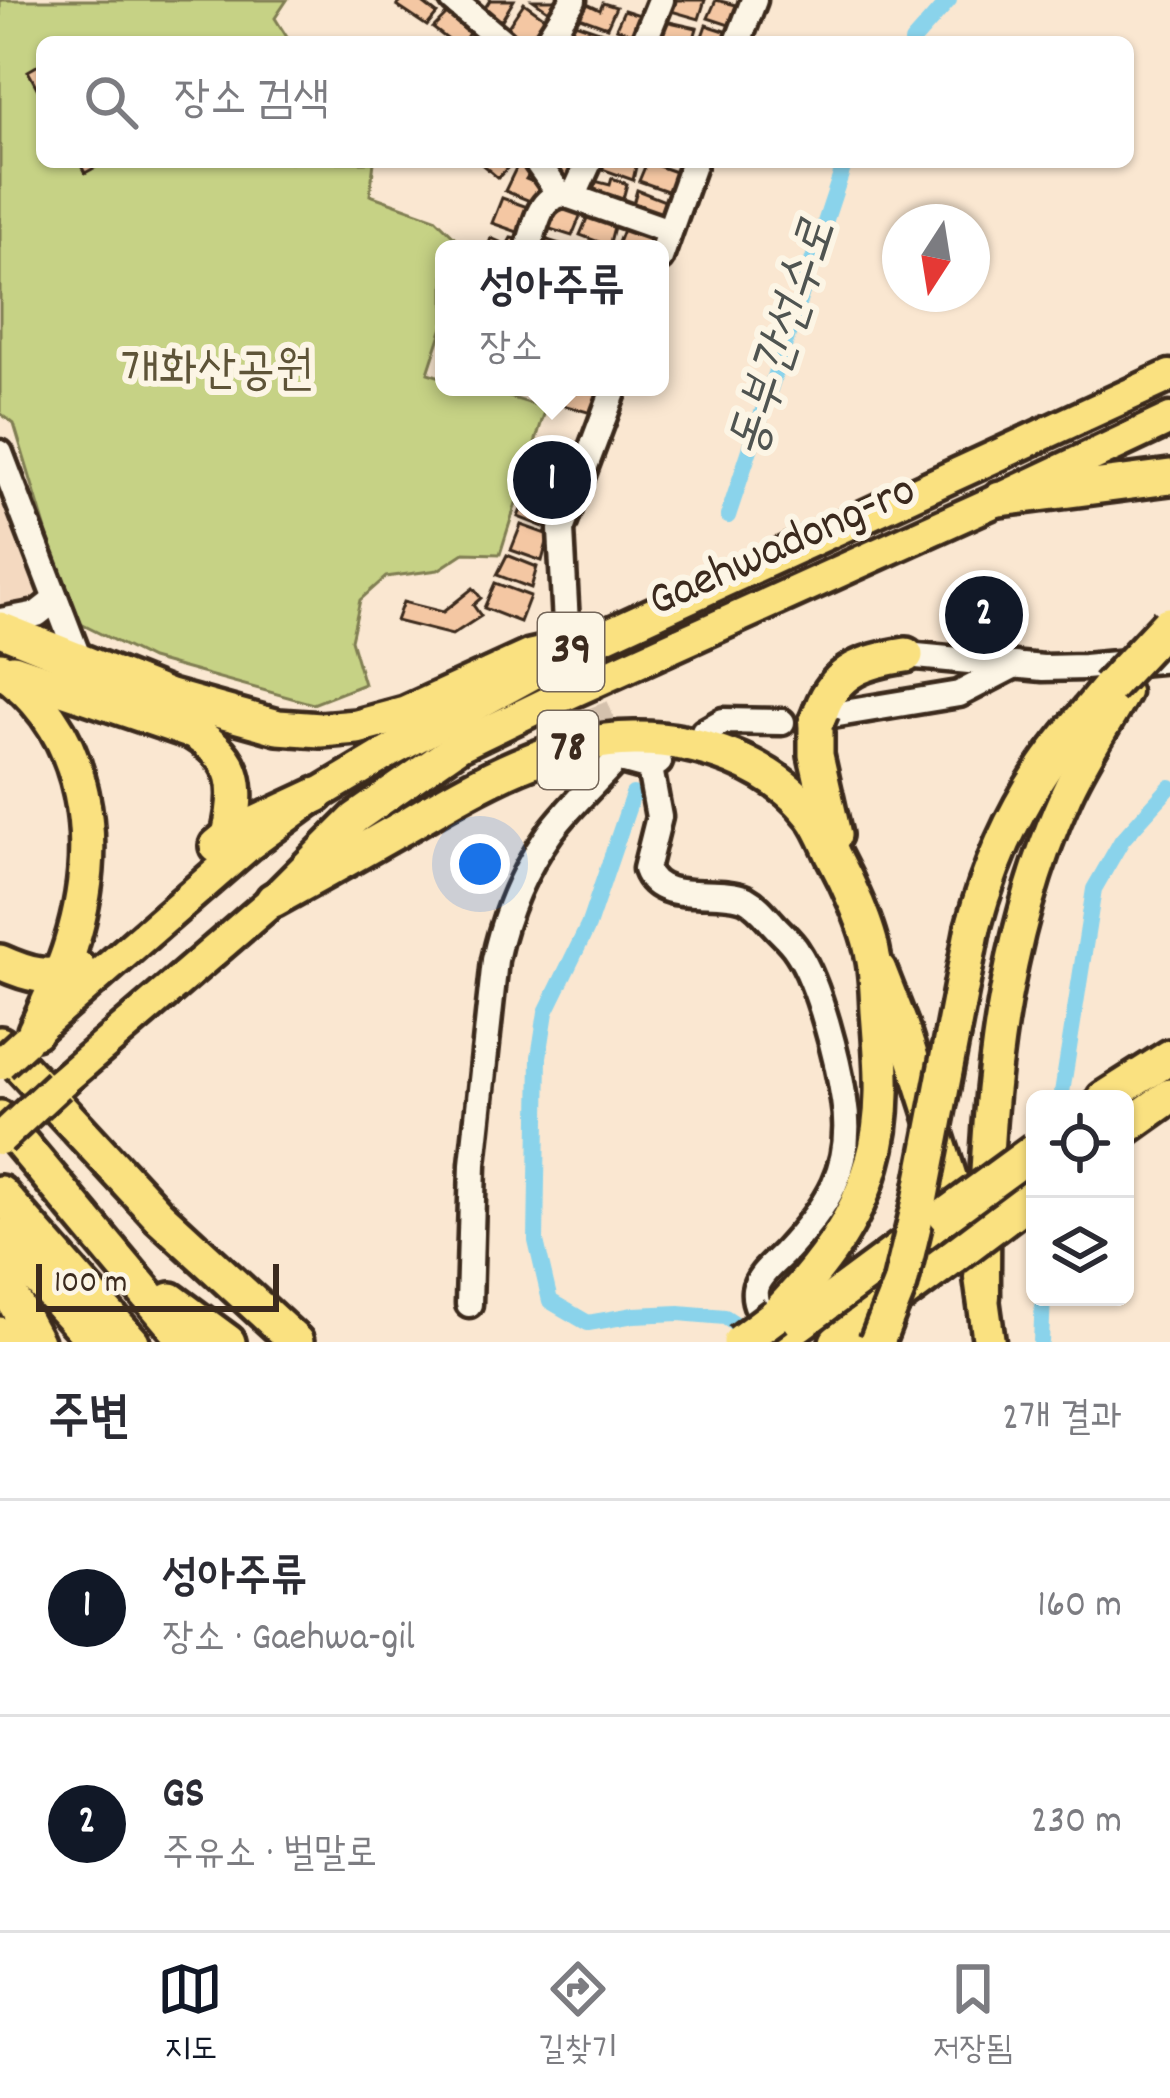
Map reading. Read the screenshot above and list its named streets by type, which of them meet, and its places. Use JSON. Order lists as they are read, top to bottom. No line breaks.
{"streets":{"highway":["78"],"main road":["Gaehwadong-ro","39"]},"crossings":[["Gaehwadong-ro","78"]],"water":["동부간선수로"],"parks":["개화산공원"],"scale_bar":"100 m","north":"bottom","page":{"search":"장소 검색","popup":["성아주류","장소"],"pins":["1","2"],"scale":"100 m","heading":["주변","2개 결과"],"list":[{"mark":"1","name":"성아주류","note":"장소 · Gaehwa-gil","value":"160 m"},{"mark":"2","name":"GS","note":"주유소 · 벌말로","value":"230 m"}],"nav":["지도","길찾기","저장됨"]}}
